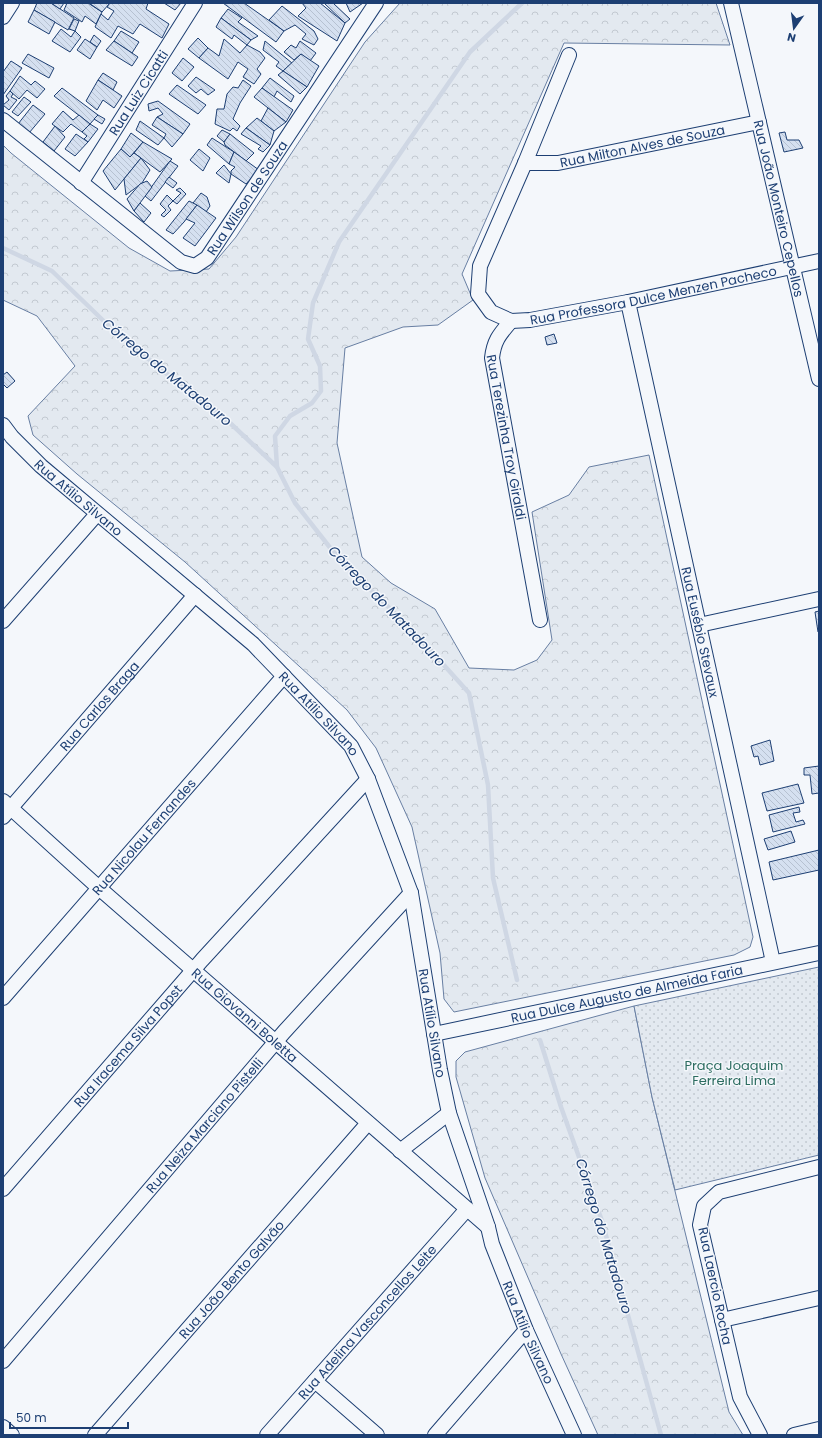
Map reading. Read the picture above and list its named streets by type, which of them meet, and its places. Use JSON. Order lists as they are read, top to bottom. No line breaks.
{"streets":{"street":["Rua Luiz Cicatti","Rua Milton Alves de Souza","Rua Wilson de Souza","Rua João Monteiro Cepellos","Rua Professora Dulce Menzen Pacheco","Rua Terezinha Troy Giraldi","Rua Atílio Silvano","Rua Eusébio Stevaux","Rua Carlos Braga","Rua Nicolau Fernandes","Rua Dulce Augusto de Almeida Faria","Rua Giovanni Boletta","Rua Iracema Silva Popst","Rua Neiza Marciano Pistelli","Rua João Bento Galvão","Rua Laercio Rocha","Rua Adelina Vasconcellos Leite"]},"crossings":[["Rua Luiz Cicatti","Rua Wilson de Souza"],["Rua Milton Alves de Souza","Rua João Monteiro Cepellos"],["Rua João Monteiro Cepellos","Rua Professora Dulce Menzen Pacheco"],["Rua Professora Dulce Menzen Pacheco","Rua Terezinha Troy Giraldi"],["Rua Professora Dulce Menzen Pacheco","Rua Eusébio Stevaux"],["Rua Atílio Silvano","Rua Carlos Braga"],["Rua Atílio Silvano","Rua Nicolau Fernandes"],["Rua Atílio Silvano","Rua Dulce Augusto de Almeida Faria"],["Rua Atílio Silvano","Rua Giovanni Boletta"],["Rua Atílio Silvano","Rua Iracema Silva Popst"],["Rua Atílio Silvano","Rua Neiza Marciano Pistelli"],["Rua Eusébio Stevaux","Rua Dulce Augusto de Almeida Faria"],["Rua Carlos Braga","Rua Giovanni Boletta"],["Rua Nicolau Fernandes","Rua Giovanni Boletta"],["Rua Giovanni Boletta","Rua Iracema Silva Popst"],["Rua Giovanni Boletta","Rua Neiza Marciano Pistelli"],["Rua Giovanni Boletta","Rua João Bento Galvão"],["Rua Giovanni Boletta","Rua Adelina Vasconcellos Leite"]],"water":["Córrego do Matadouro"],"parks":["Praça Joaquim Ferreira Lima"],"scale_bar":"50 m","north":"bottom"}
